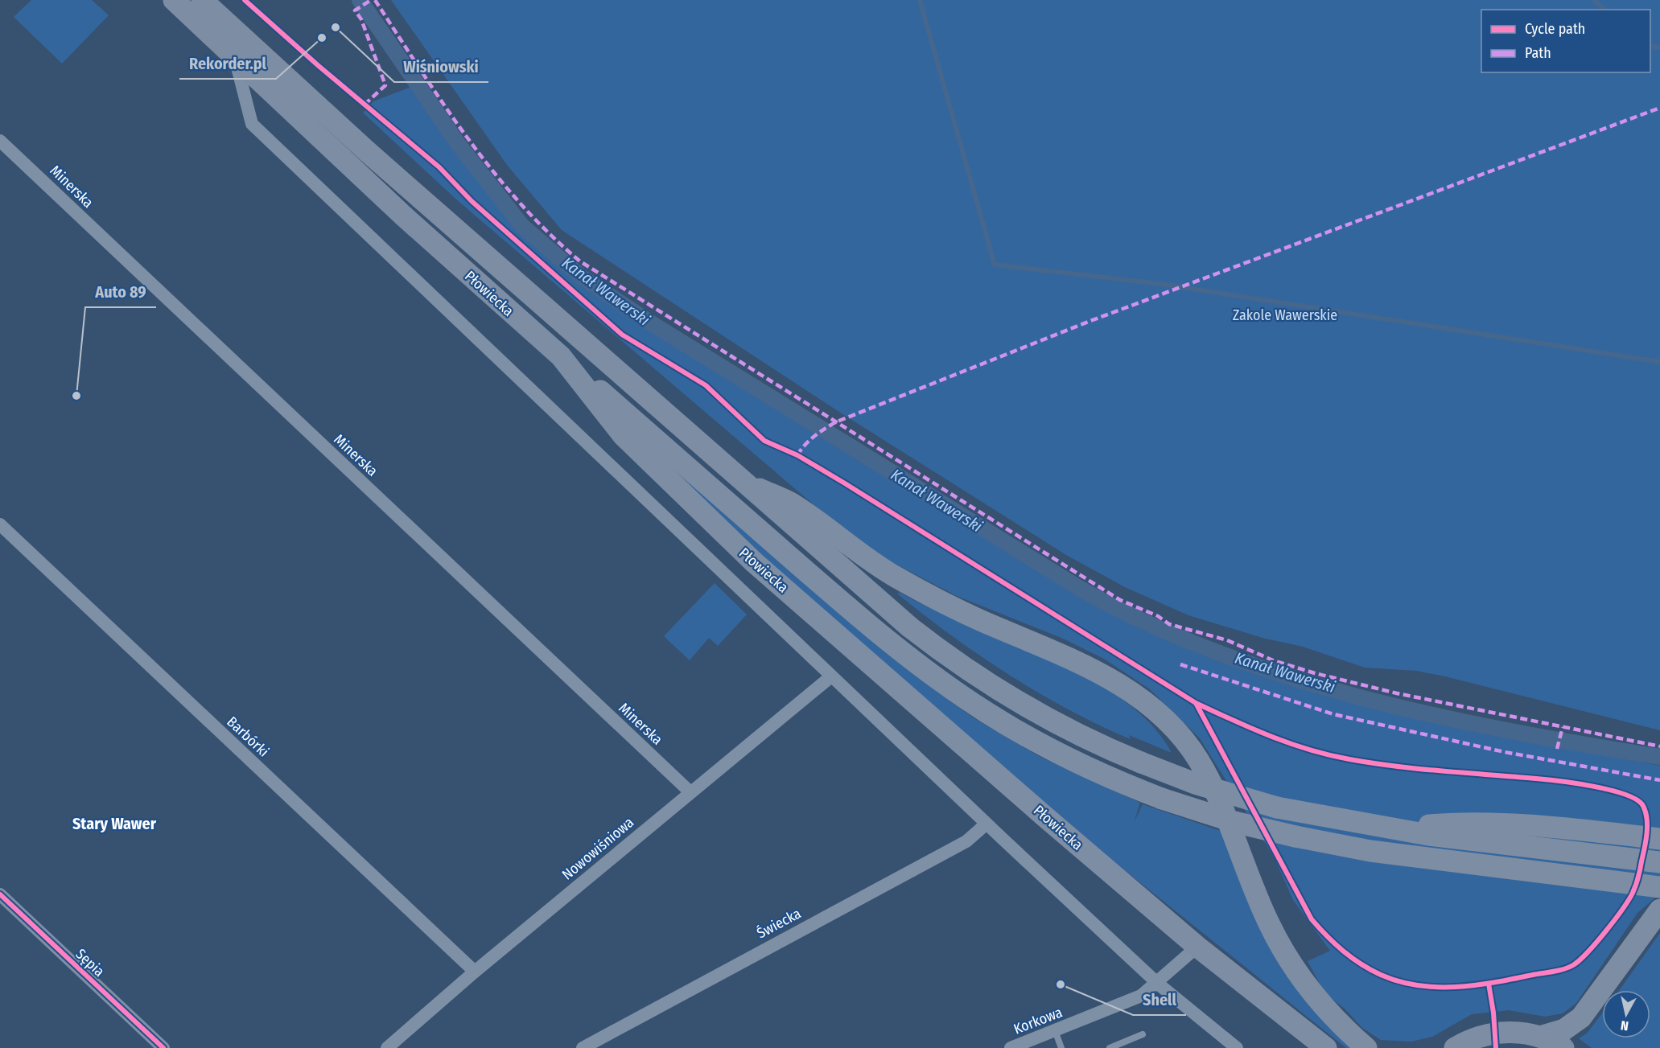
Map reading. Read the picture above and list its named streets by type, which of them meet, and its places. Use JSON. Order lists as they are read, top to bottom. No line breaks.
{"streets":{"main road":["Płowiecka"],"street":["Minerska","Barbórki","Nowowiśniowa","Świecka","Sępia","Korkowa"]},"crossings":[["Minerska","Nowowiśniowa"],["Płowiecka","Nowowiśniowa"],["Płowiecka","Świecka"],["Płowiecka","Korkowa"],["Barbórki","Nowowiśniowa"]],"districts":["Stary Wawer"],"water":["Kanał Wawerski"],"parks":["Zakole Wawerskie"],"places":["Wiśniowski","Rekorder.pl","Auto 89","Shell"],"legend":["Cycle path","Path"],"north":"bottom"}
